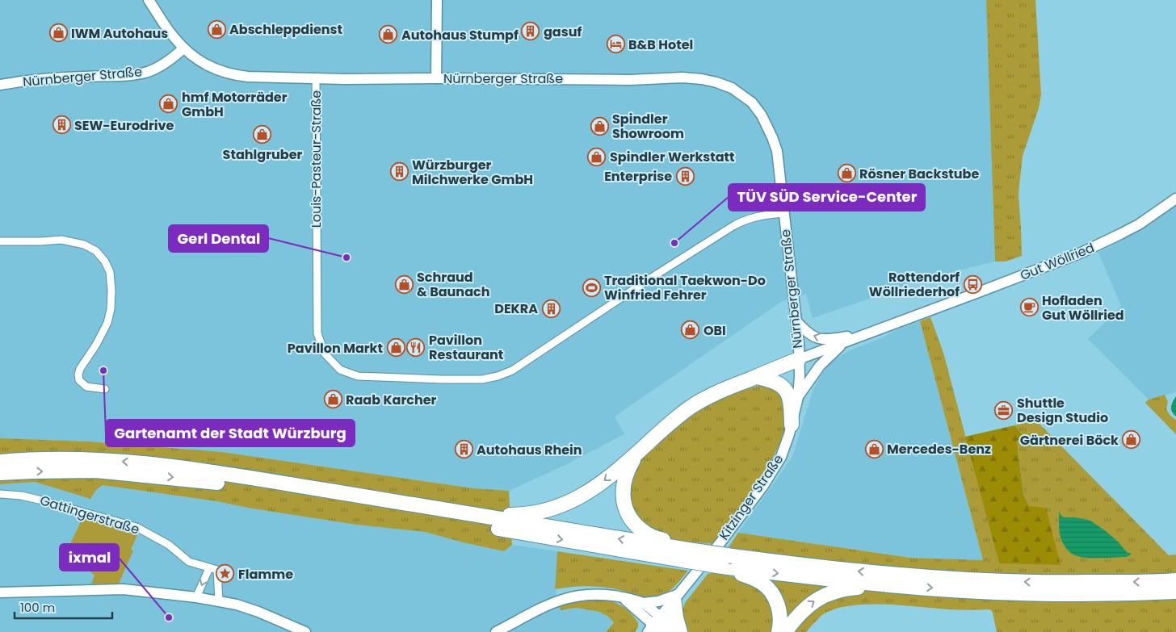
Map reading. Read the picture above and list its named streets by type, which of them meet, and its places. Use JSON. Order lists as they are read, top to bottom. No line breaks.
{"streets":{"street":["Nürnberger Straße","Louis-Pasteur-Straße","Gut Wöllried","Kitzinger Straße","Gattingerstraße"]},"crossings":[["Nürnberger Straße","Louis-Pasteur-Straße"],["Nürnberger Straße","Kitzinger Straße"]],"places":{"shop":["Abschleppdienst","IWM Autohaus","Autohaus Stumpf","hmf Motorräder GmbH","Spindler Showroom","Stahlgruber","Spindler Werkstatt","Rösner Backstube","Schraud & Baunach","OBI","Pavillon Markt","Raab Karcher","Gärtnerei Böck","Mercedes-Benz"],"building":["gasuf","SEW-Eurodrive","Würzburger Milchwerke GmbH","Enterprise","DEKRA","Autohaus Rhein"],"hotel":["B&B Hotel"],"other":["TÜV SÜD Service-Center","Gerl Dental","Gartenamt der Stadt Würzburg","ixmal"],"bus stop":["Rottendorf Wöllriederhof"],"sports":["Traditional Taekwon-Do Winfried Fehrer"],"cafe":["Hofladen Gut Wöllried"],"restaurant":["Pavillon Restaurant"],"office":["Shuttle Design Studio"],"place":["Flamme"]},"scale_bar":"100 m"}
